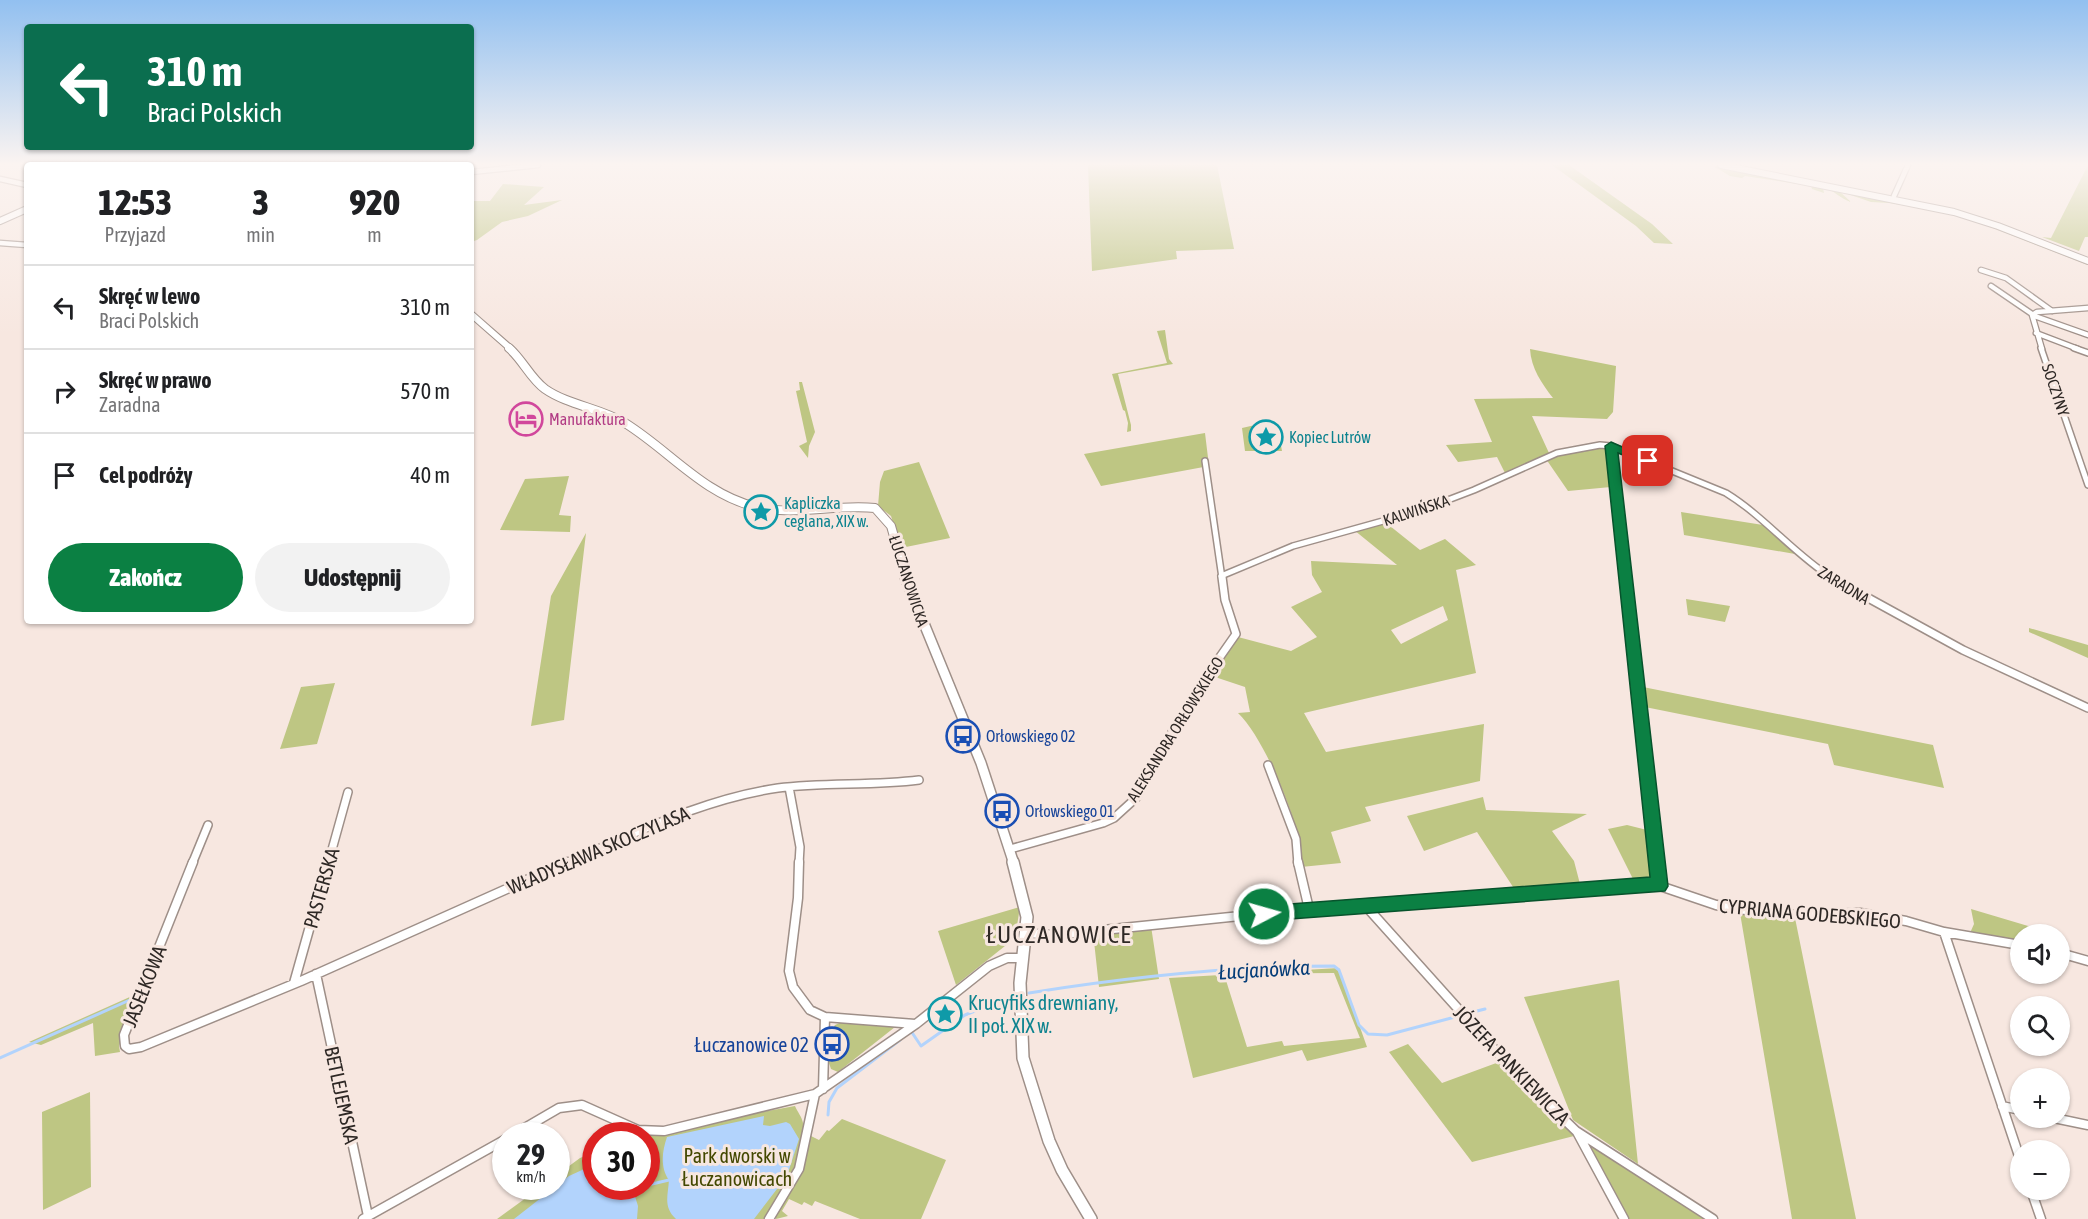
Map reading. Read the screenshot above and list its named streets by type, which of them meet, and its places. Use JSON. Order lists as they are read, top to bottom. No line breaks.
{"streets":{"street":["SOCZYNY","KALWIŃSKA","ŁUCZANOWICKA","ZARADNA","ALEKSANDRA ORŁOWSKIEGO","WŁADYSŁAWA SKOCZYLASA","PASTERSKA","CYPRIANA GODEBSKIEGO","JASEŁKOWA","JÓZEFA PANKIEWICZA","BETLEJEMSKA"]},"crossings":[["KALWIŃSKA","ZARADNA"],["KALWIŃSKA","ALEKSANDRA ORŁOWSKIEGO"],["ŁUCZANOWICKA","ALEKSANDRA ORŁOWSKIEGO"],["ŁUCZANOWICKA","CYPRIANA GODEBSKIEGO"],["WŁADYSŁAWA SKOCZYLASA","PASTERSKA"],["WŁADYSŁAWA SKOCZYLASA","JASEŁKOWA"],["WŁADYSŁAWA SKOCZYLASA","BETLEJEMSKA"],["PASTERSKA","JASEŁKOWA"],["CYPRIANA GODEBSKIEGO","JÓZEFA PANKIEWICZA"]],"districts":["ŁUCZANOWICE"],"water":["Łucjanówka"],"parks":["Park dworski w Łuczanowicach"],"places":{"hotel":["Manufaktura"],"place":["Kopiec Lutrów","Kapliczka ceglana, XIX w.","Krucyfiks drewniany, II poł. XIX w."],"bus stop":["Orłowskiego 02","Orłowskiego 01","Łuczanowice 02"]},"page":{"turn":["310 m","Braci Polskich"],"eta":["12:53","Przyjazd","3","min","920","m"],"list":[{"name":"Skręć w lewo","note":"Braci Polskich","value":"310 m"},{"name":"Skręć w prawo","note":"Zaradna","value":"570 m"},{"name":"Cel podróży","value":"40 m"}],"buttons":["Zakończ","Udostępnij"],"map_buttons":["+","−"],"speed":"29 km/h","limit":"30"}}
